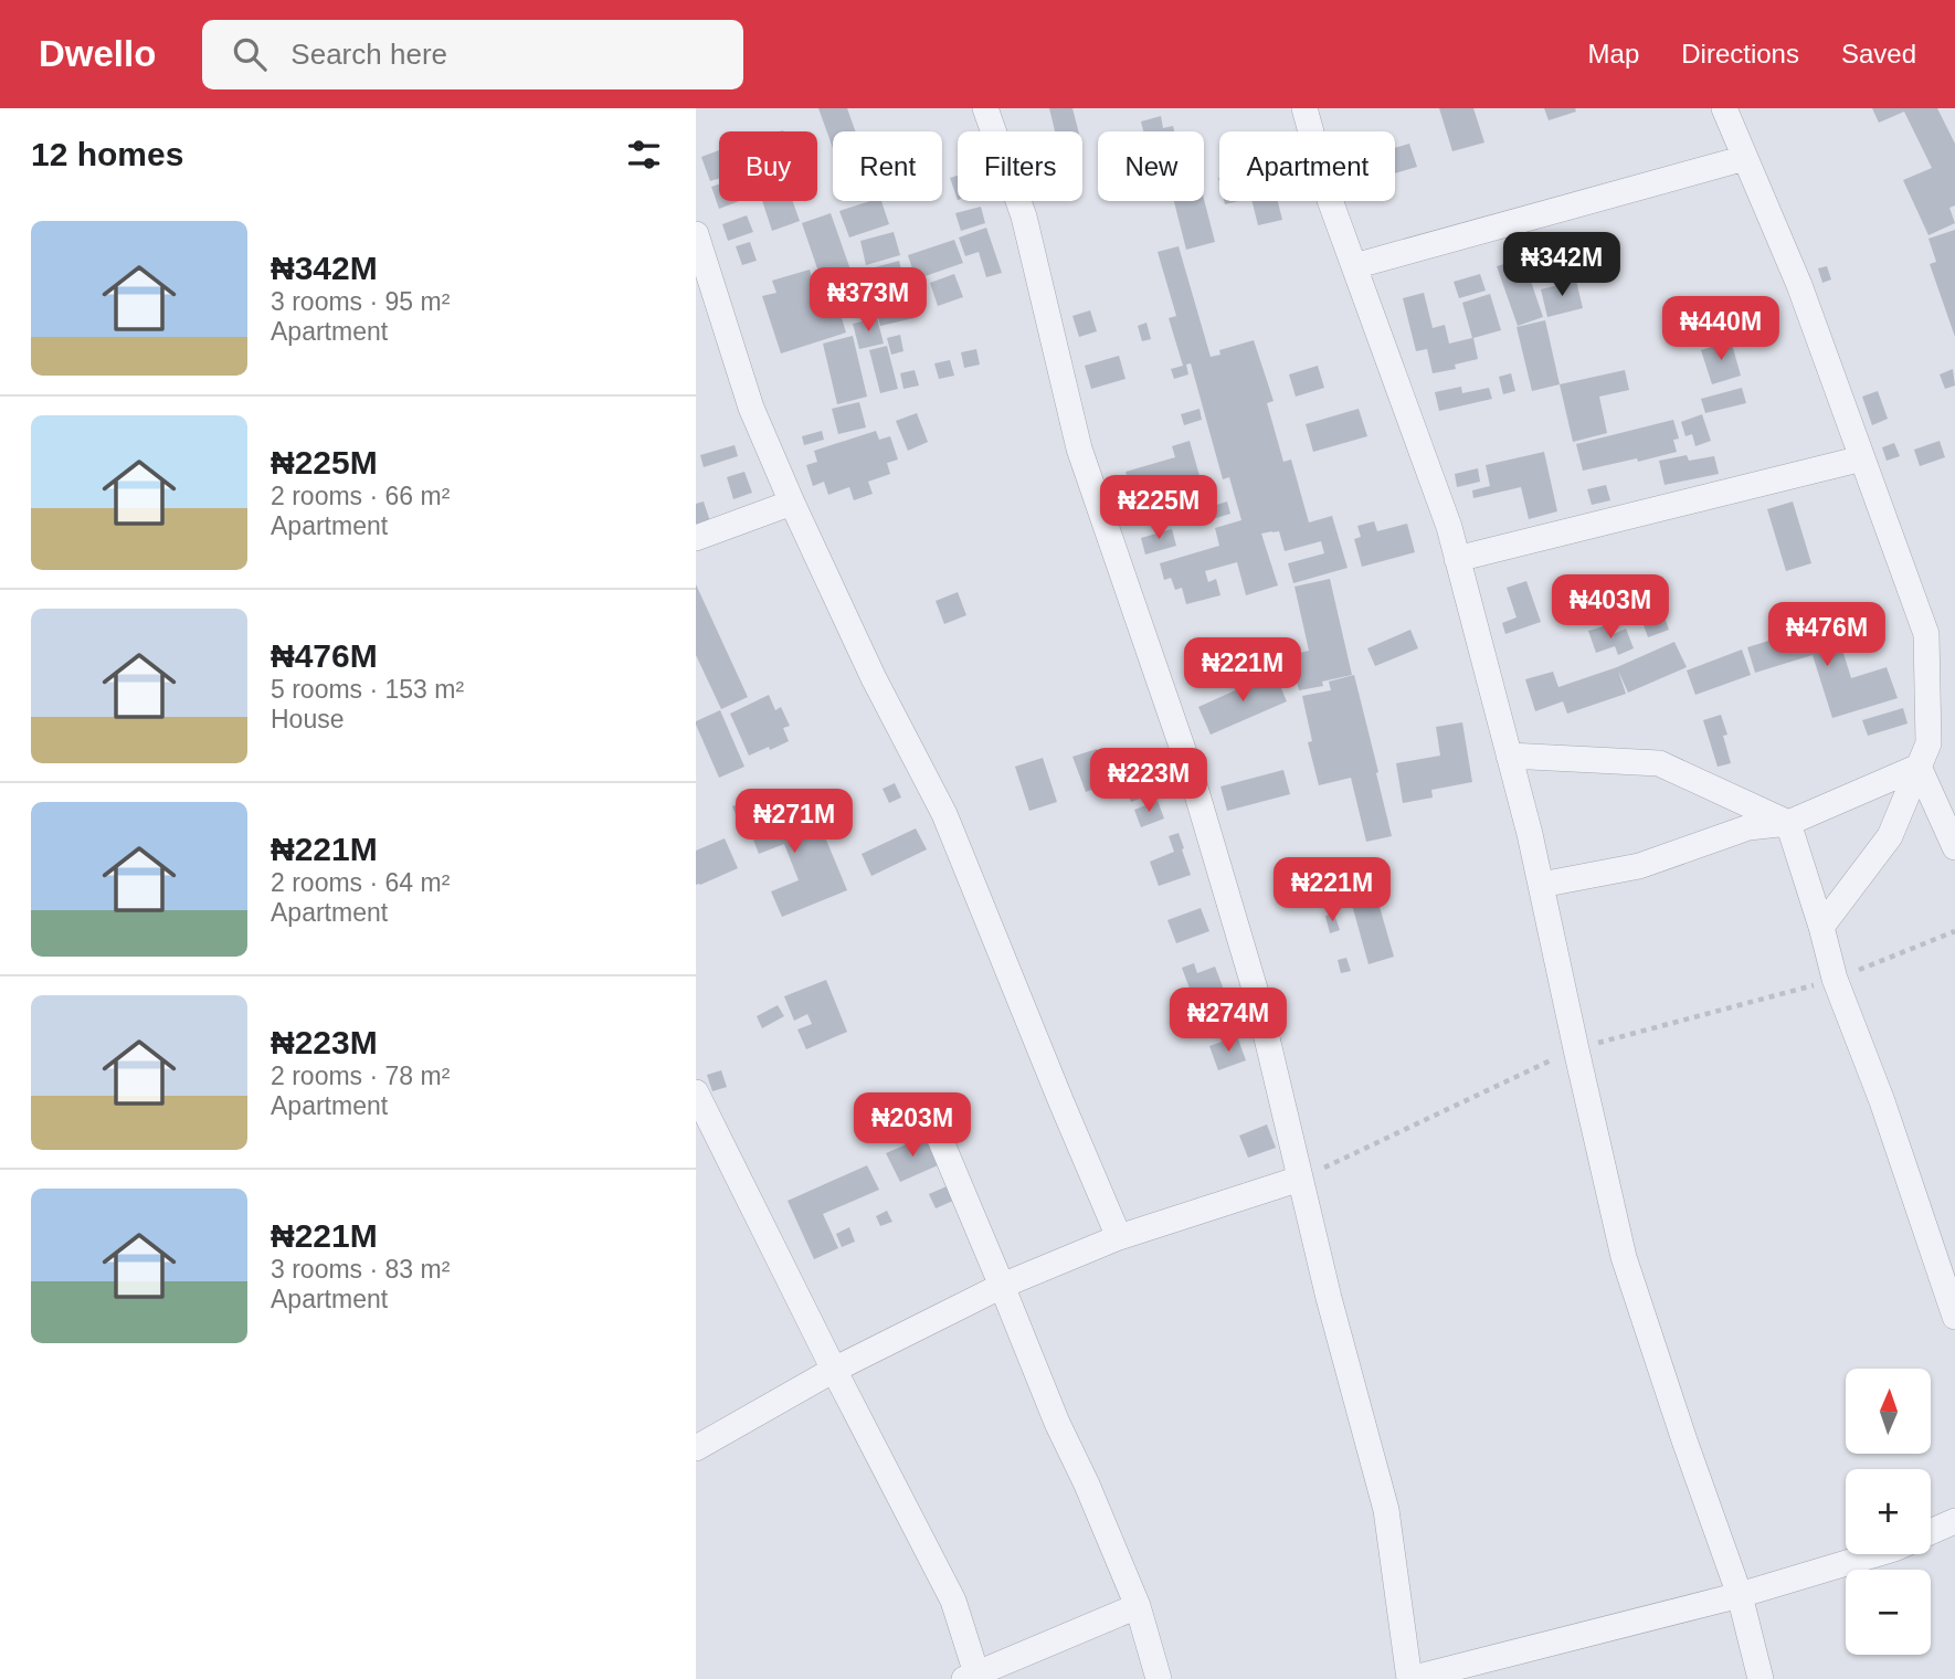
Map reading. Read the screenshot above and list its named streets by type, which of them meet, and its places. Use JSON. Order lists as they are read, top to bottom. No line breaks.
{"north":"top","page":{"header":"Dwello","search":"Search here","nav":["Map","Directions","Saved"],"heading":"12 homes","chip":["Buy","Rent","Filters","New","Apartment"],"list":[{"name":"₦342M","note":"3 rooms · 95 m² · Apartment"},{"name":"₦225M","note":"2 rooms · 66 m² · Apartment"},{"name":"₦476M","note":"5 rooms · 153 m² · House"},{"name":"₦221M","note":"2 rooms · 64 m² · Apartment"},{"name":"₦223M","note":"2 rooms · 78 m² · Apartment"},{"name":"₦221M","note":"3 rooms · 83 m² · Apartment"}],"price":["₦342M","₦373M","₦440M","₦225M","₦403M","₦476M","₦221M","₦223M","₦271M","₦221M","₦274M","₦203M"],"map_buttons":["+","−"]}}
